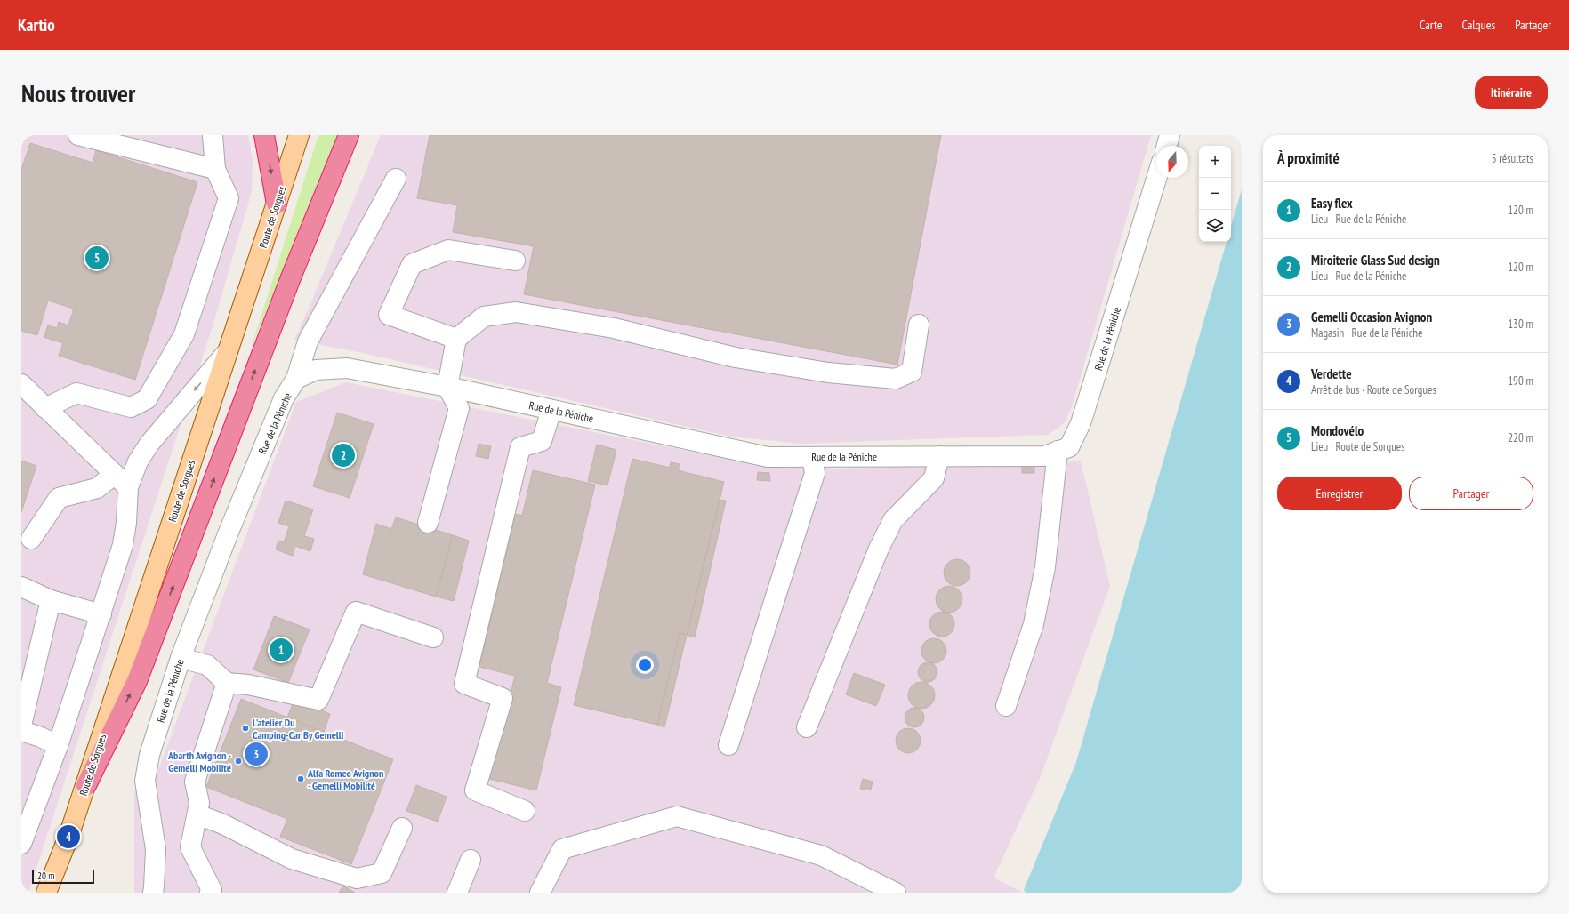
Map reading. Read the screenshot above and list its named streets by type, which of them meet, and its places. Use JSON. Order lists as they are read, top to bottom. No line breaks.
{"streets":{"main road":["Route de Sorgues"],"street":["Rue de la Péniche"]},"places":["L'atelier Du Camping-Car By Gemelli","Abarth Avignon - Gemelli Mobilité","Alfa Romeo Avignon - Gemelli Mobilité"],"scale_bar":"20 m","north":"bottom","page":{"header":"Kartio","nav":["Carte","Calques","Partager"],"buttons":["Itinéraire",["Enregistrer","Partager"]],"title":"Nous trouver","heading":["À proximité","5 résultats"],"map_buttons":["+","−"],"list":[{"mark":"1","name":"Easy flex","note":"Lieu · Rue de la Péniche","value":"120 m"},{"mark":"2","name":"Miroiterie Glass Sud design","note":"Lieu · Rue de la Péniche","value":"120 m"},{"mark":"3","name":"Gemelli Occasion Avignon","note":"Magasin · Rue de la Péniche","value":"130 m"},{"mark":"4","name":"Verdette","note":"Arrêt de bus · Route de Sorgues","value":"190 m"},{"mark":"5","name":"Mondovélo","note":"Lieu · Route de Sorgues","value":"220 m"}],"pins":["5","2","1","3","4"],"scale":"20 m"}}
